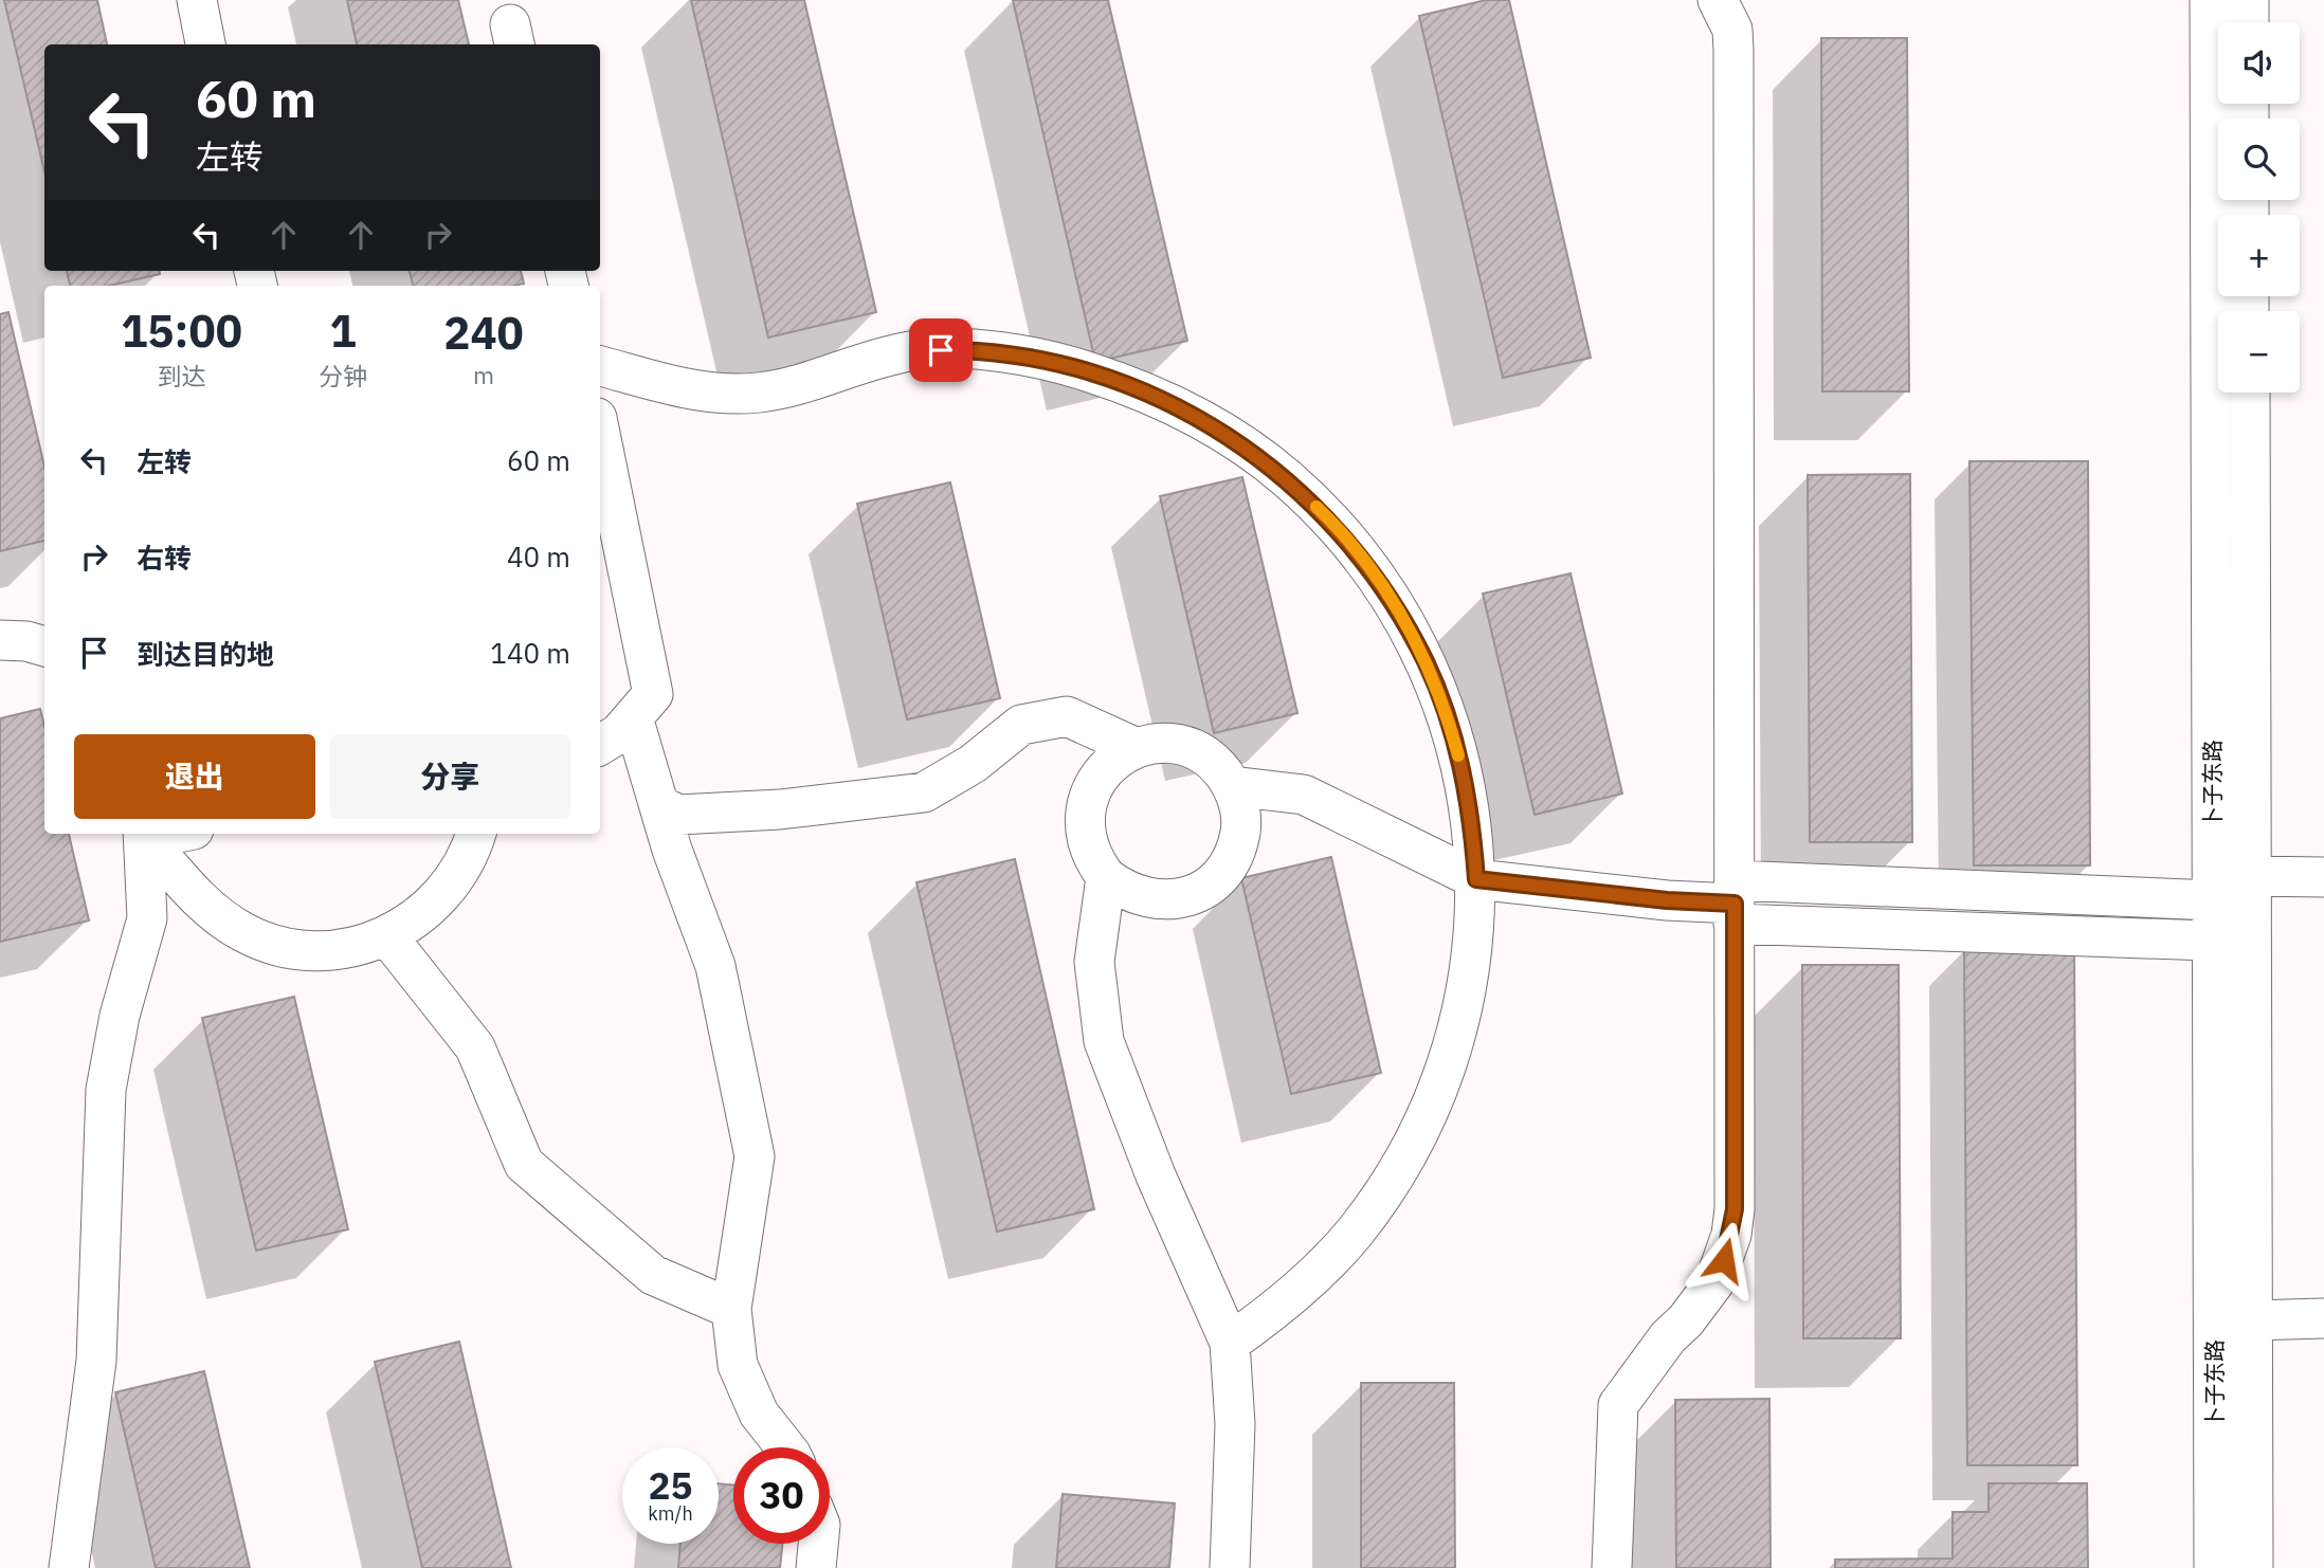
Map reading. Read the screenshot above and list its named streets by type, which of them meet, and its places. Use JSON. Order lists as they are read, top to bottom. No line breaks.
{"streets":{"street":["卜子东路"]},"page":{"map_buttons":["+","−"],"turn":["60 m","左转"],"eta":["15:00","到达","1","分钟","240","m"],"list":[{"name":"左转","value":"60 m"},{"name":"右转","value":"40 m"},{"name":"到达目的地","value":"140 m"}],"buttons":["退出","分享"],"speed":"25 km/h","limit":"30"}}
